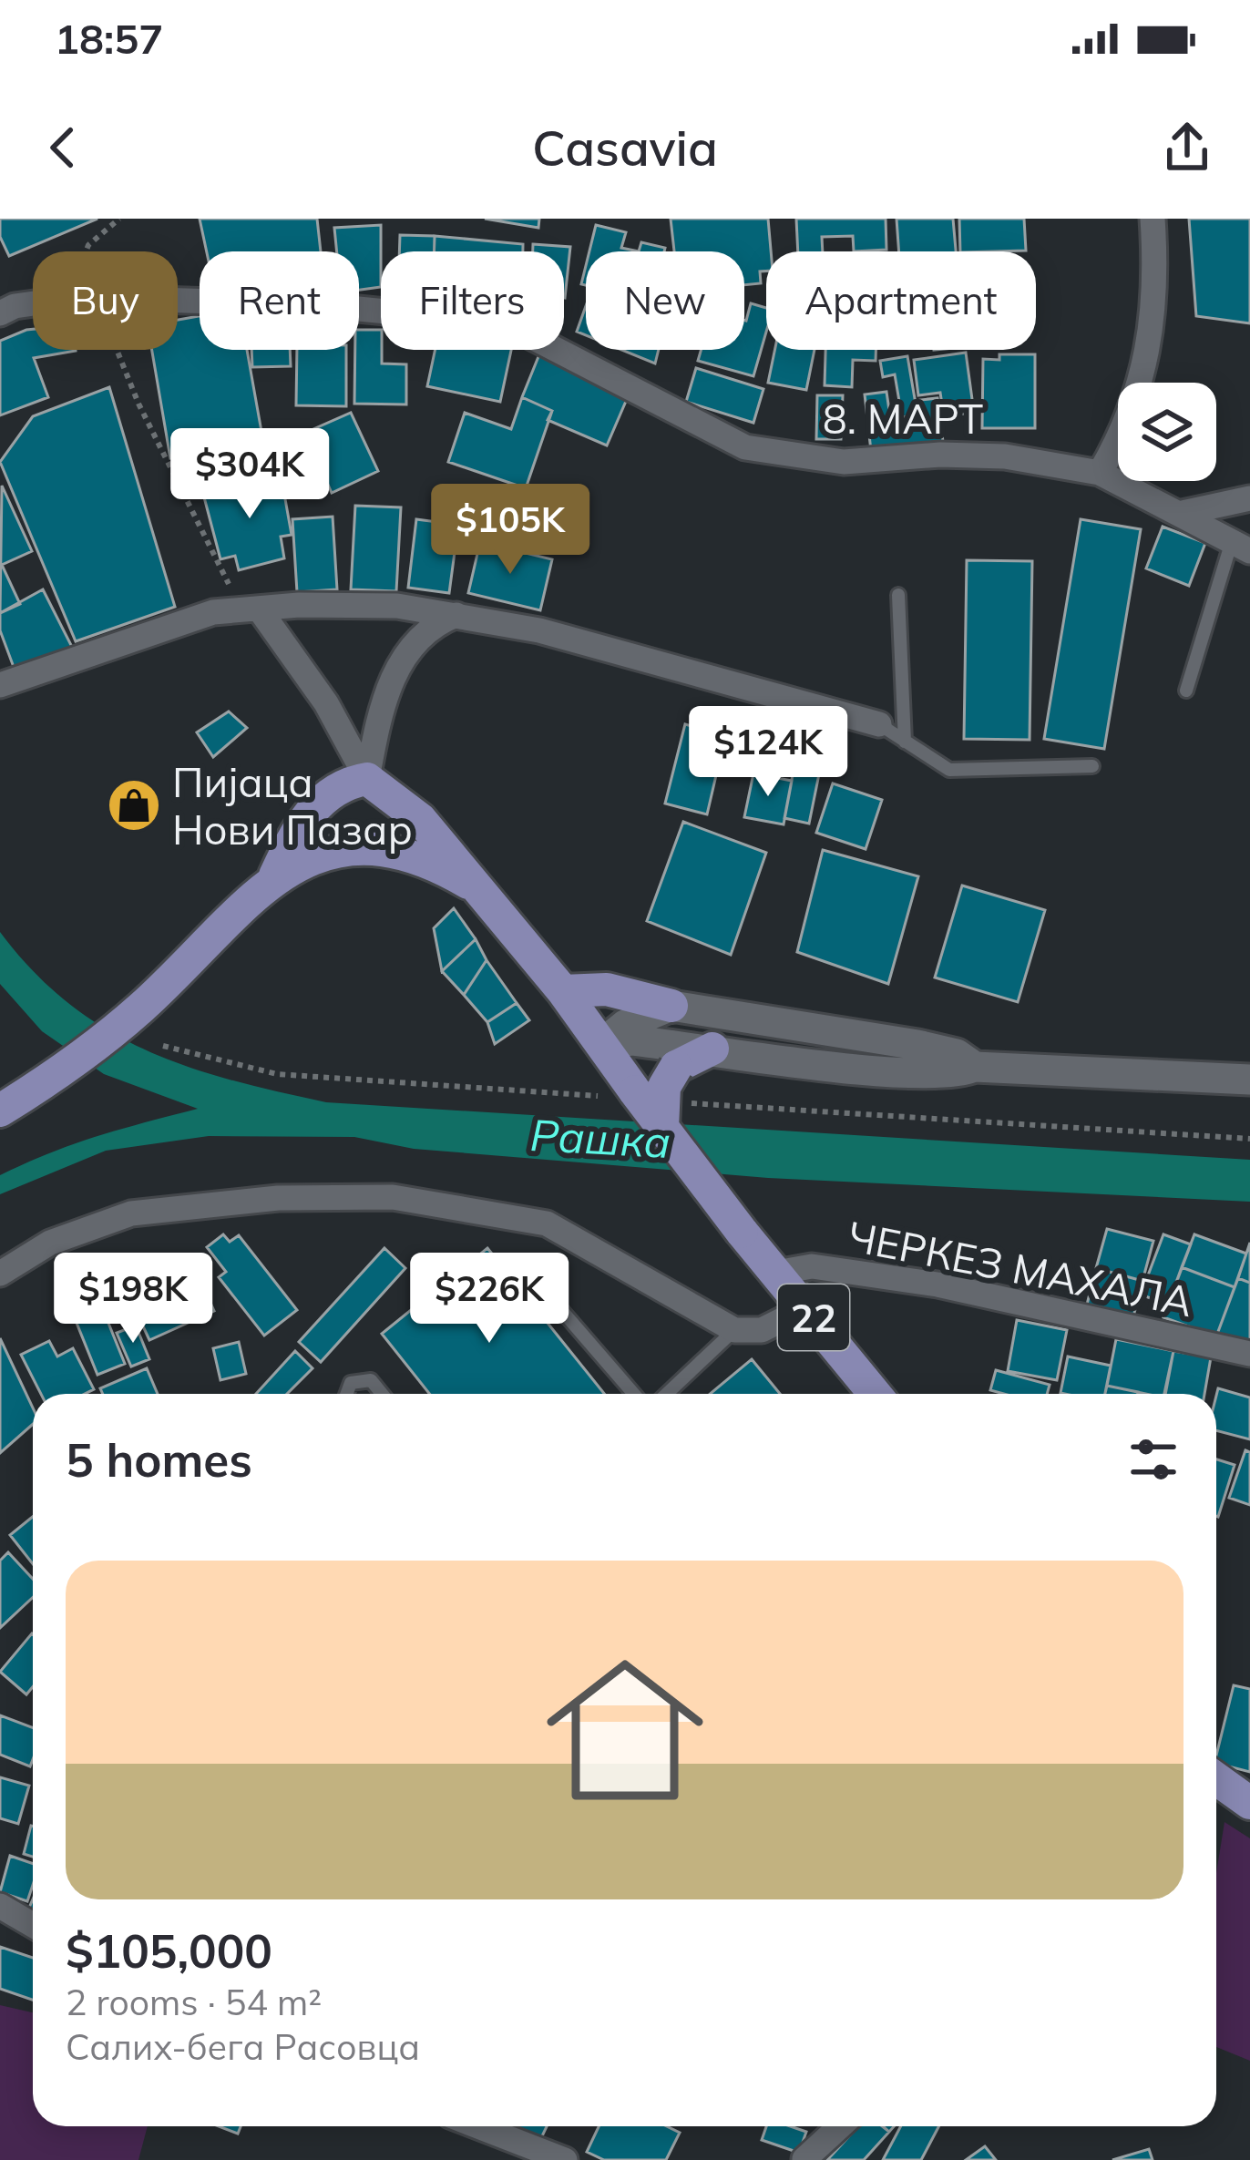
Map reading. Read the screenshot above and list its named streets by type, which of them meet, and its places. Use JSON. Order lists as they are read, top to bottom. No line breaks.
{"streets":{"main road":["22"],"street":["8. МАРТ","ЧЕРКЕЗ МАХАЛА"]},"crossings":[["ЧЕРКЕЗ МАХАЛА","22"]],"water":["Рашка"],"places":{"shop":["Пијаца Нови Пазар"]},"page":{"status":"18:57","header":"Casavia","chip":["Buy","Rent","Filters","New","Apartment"],"price":["$304K","$105K","$124K","$198K","$226K"],"heading":"5 homes","list":[{"name":"$105,000","note":"2 rooms · 54 m² · Салих-бега Расовца"}]}}
